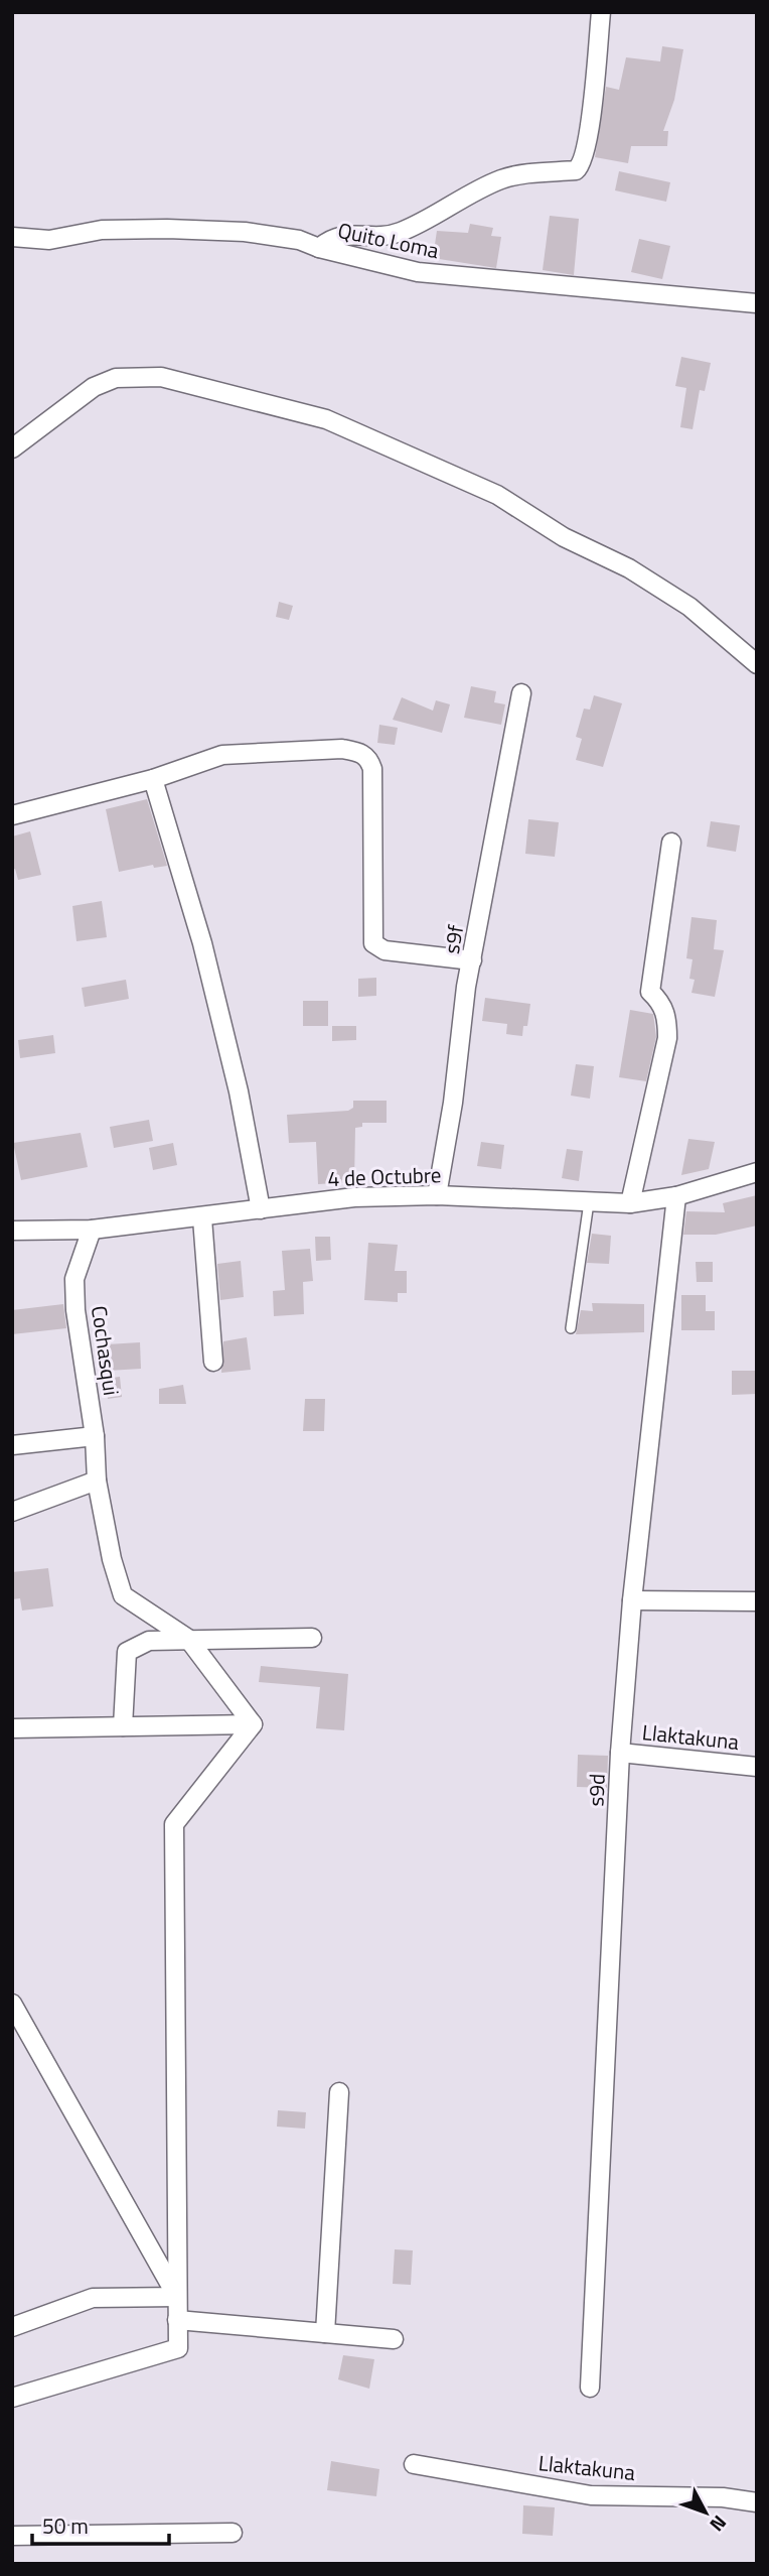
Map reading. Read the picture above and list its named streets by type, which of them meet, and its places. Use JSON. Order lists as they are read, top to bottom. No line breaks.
{"streets":{"street":["Quito Loma","s9f","4 de Octubre","Cochasqui","Llaktakuna","s9d"]},"crossings":[["s9f","4 de Octubre"],["4 de Octubre","Cochasqui"],["4 de Octubre","s9d"],["Llaktakuna","s9d"]],"scale_bar":"50 m","north":"bottom right"}
